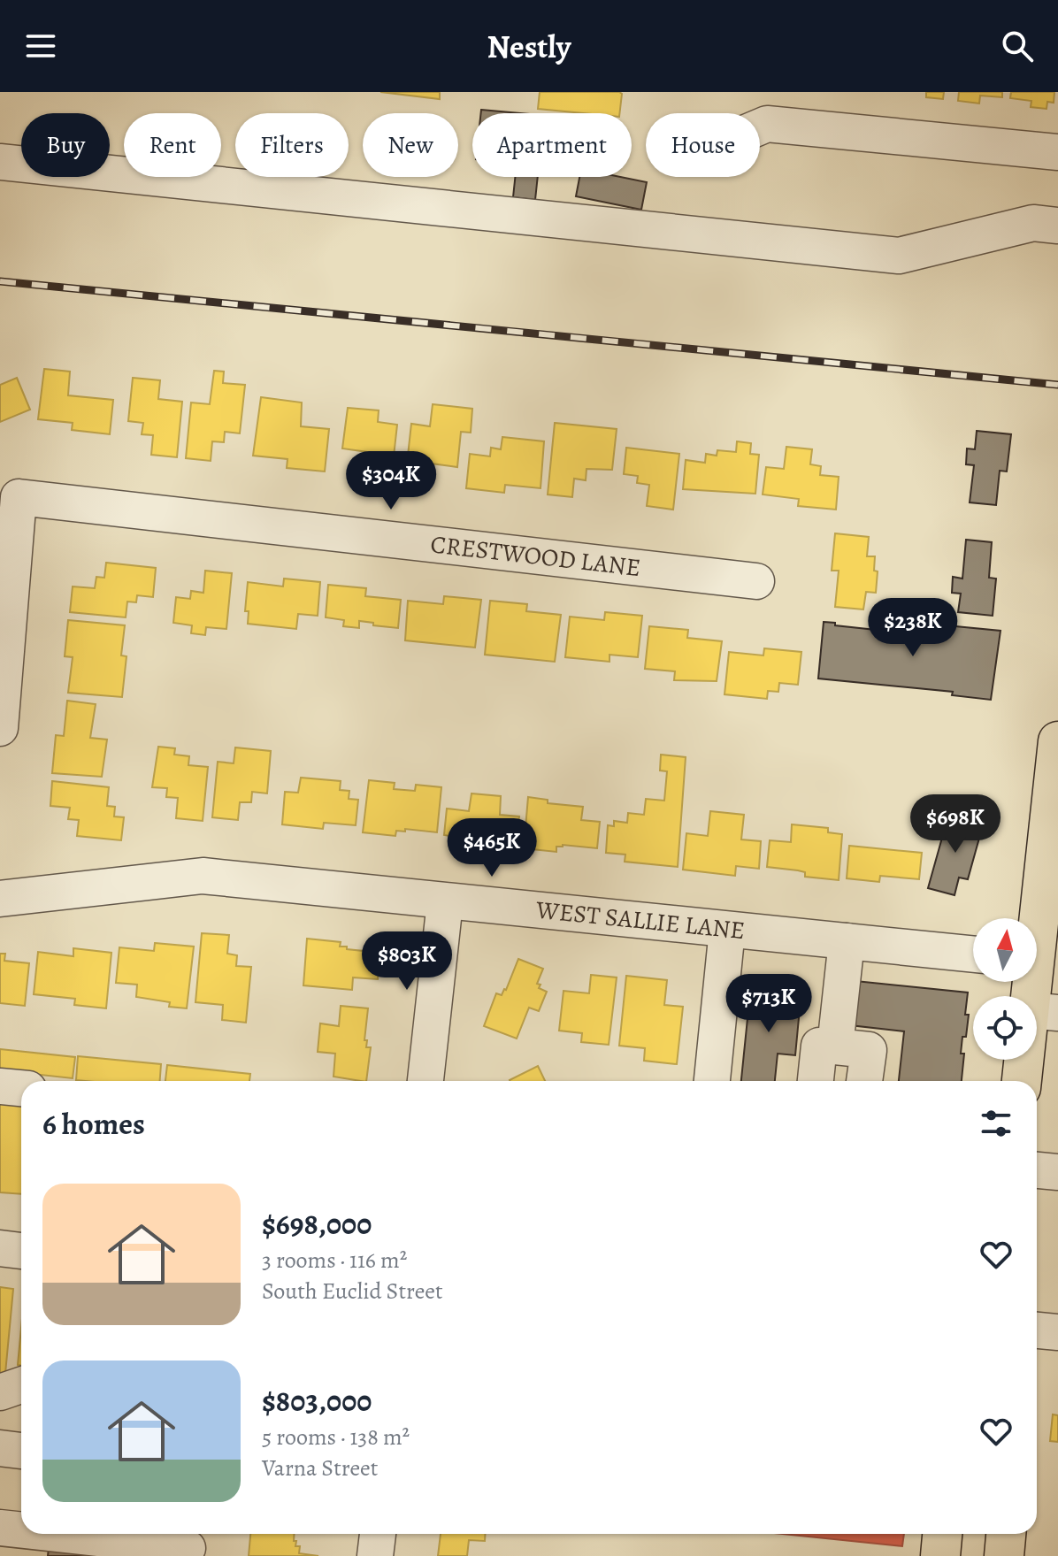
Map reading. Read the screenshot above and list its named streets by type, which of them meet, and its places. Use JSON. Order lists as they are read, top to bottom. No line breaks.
{"streets":{"street":["CRESTWOOD LANE","WEST SALLIE LANE"]},"north":"top","page":{"header":"Nestly","chip":["Buy","Rent","Filters","New","Apartment","House"],"price":["$304K","$238K","$698K","$465K","$803K","$713K"],"heading":"6 homes","list":[{"name":"$698,000","note":"3 rooms · 116 m² · South Euclid Street"},{"name":"$803,000","note":"5 rooms · 138 m² · Varna Street"}]}}
